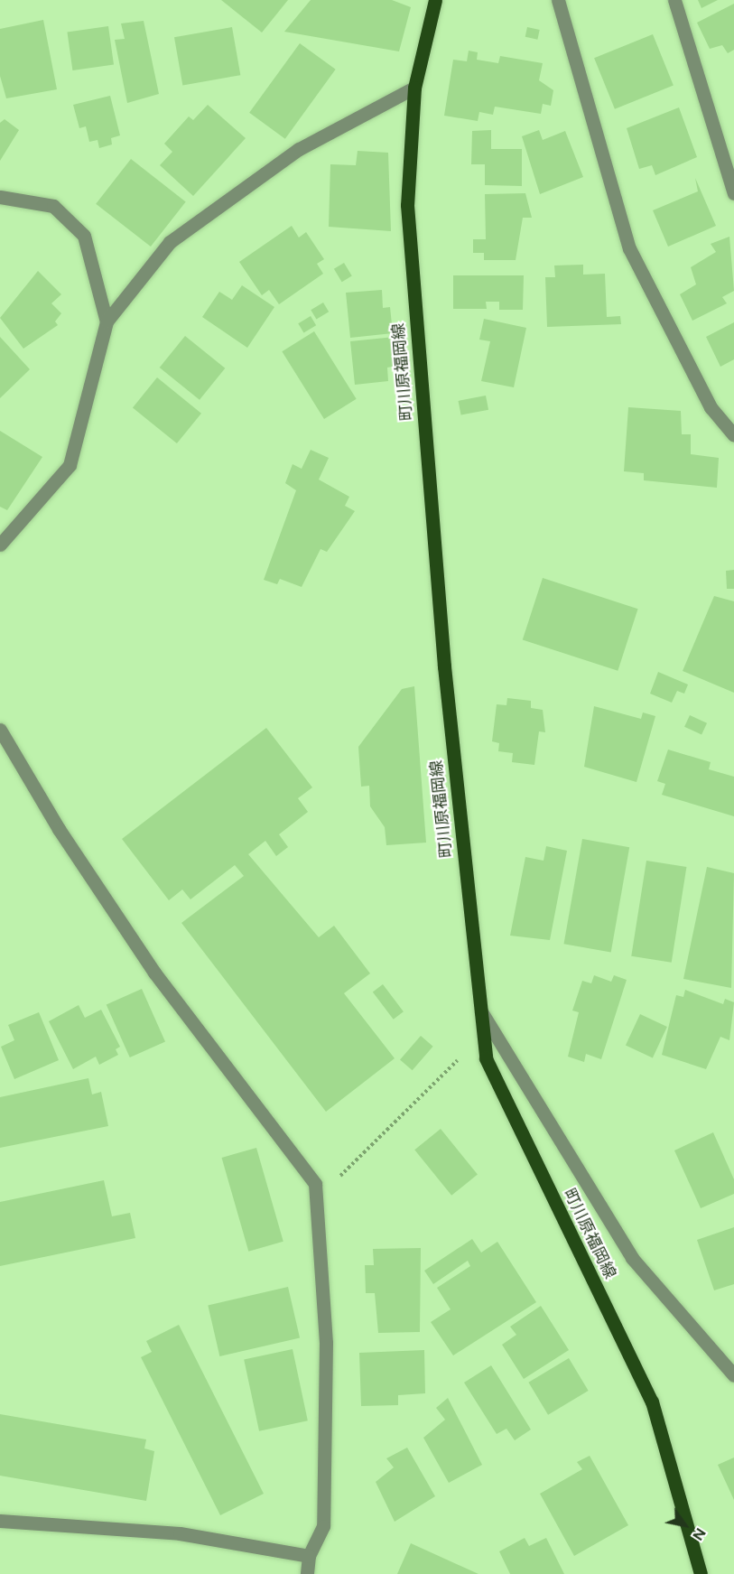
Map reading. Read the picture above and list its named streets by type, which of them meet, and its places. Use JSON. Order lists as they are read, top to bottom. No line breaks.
{"streets":{"main road":["町川原福岡線"]},"north":"bottom right"}
